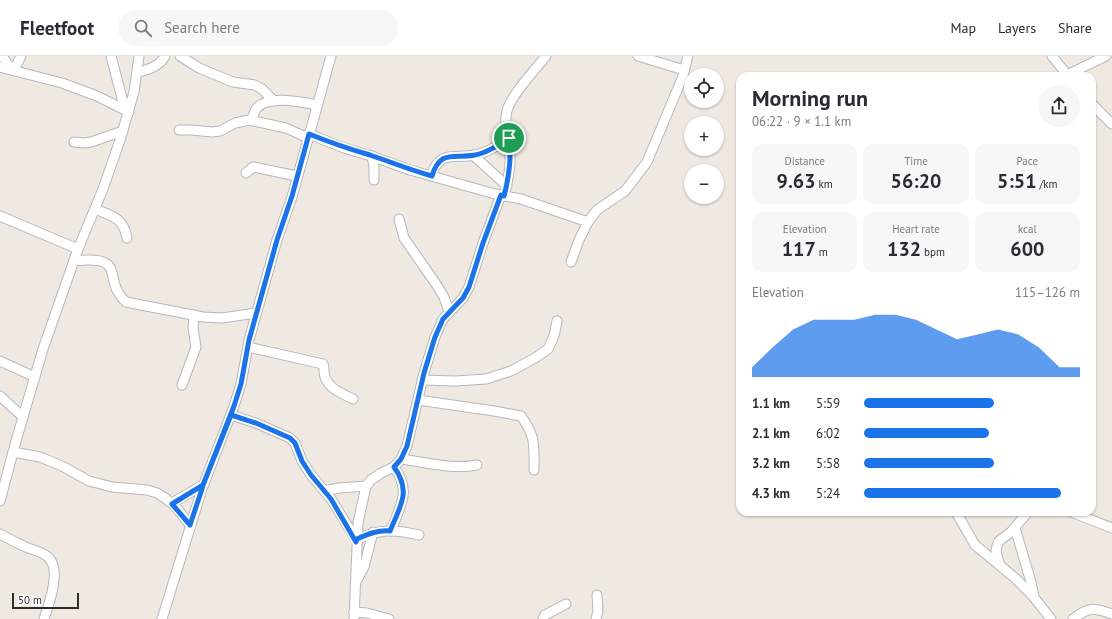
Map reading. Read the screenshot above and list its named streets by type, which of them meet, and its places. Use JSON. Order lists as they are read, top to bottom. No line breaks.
{"scale_bar":"50 m","page":{"header":"Fleetfoot","search":"Search here","nav":["Map","Layers","Share"],"map_buttons":["+","−"],"heading":["Morning run","06:22 · 9 × 1.1 km"],"stats":[["Distance","9.63 km"],["Time","56:20"],["Pace","5:51 /km"],["Elevation","117 m"],["Heart rate","132 bpm"],["kcal","600"]],"chart":["Elevation","115–126 m"],"list":[{"name":"1.1 km","note":"5:59"},{"name":"2.1 km","note":"6:02"},{"name":"3.2 km","note":"5:58"},{"name":"4.3 km","note":"5:24"}],"scale":"50 m"}}
